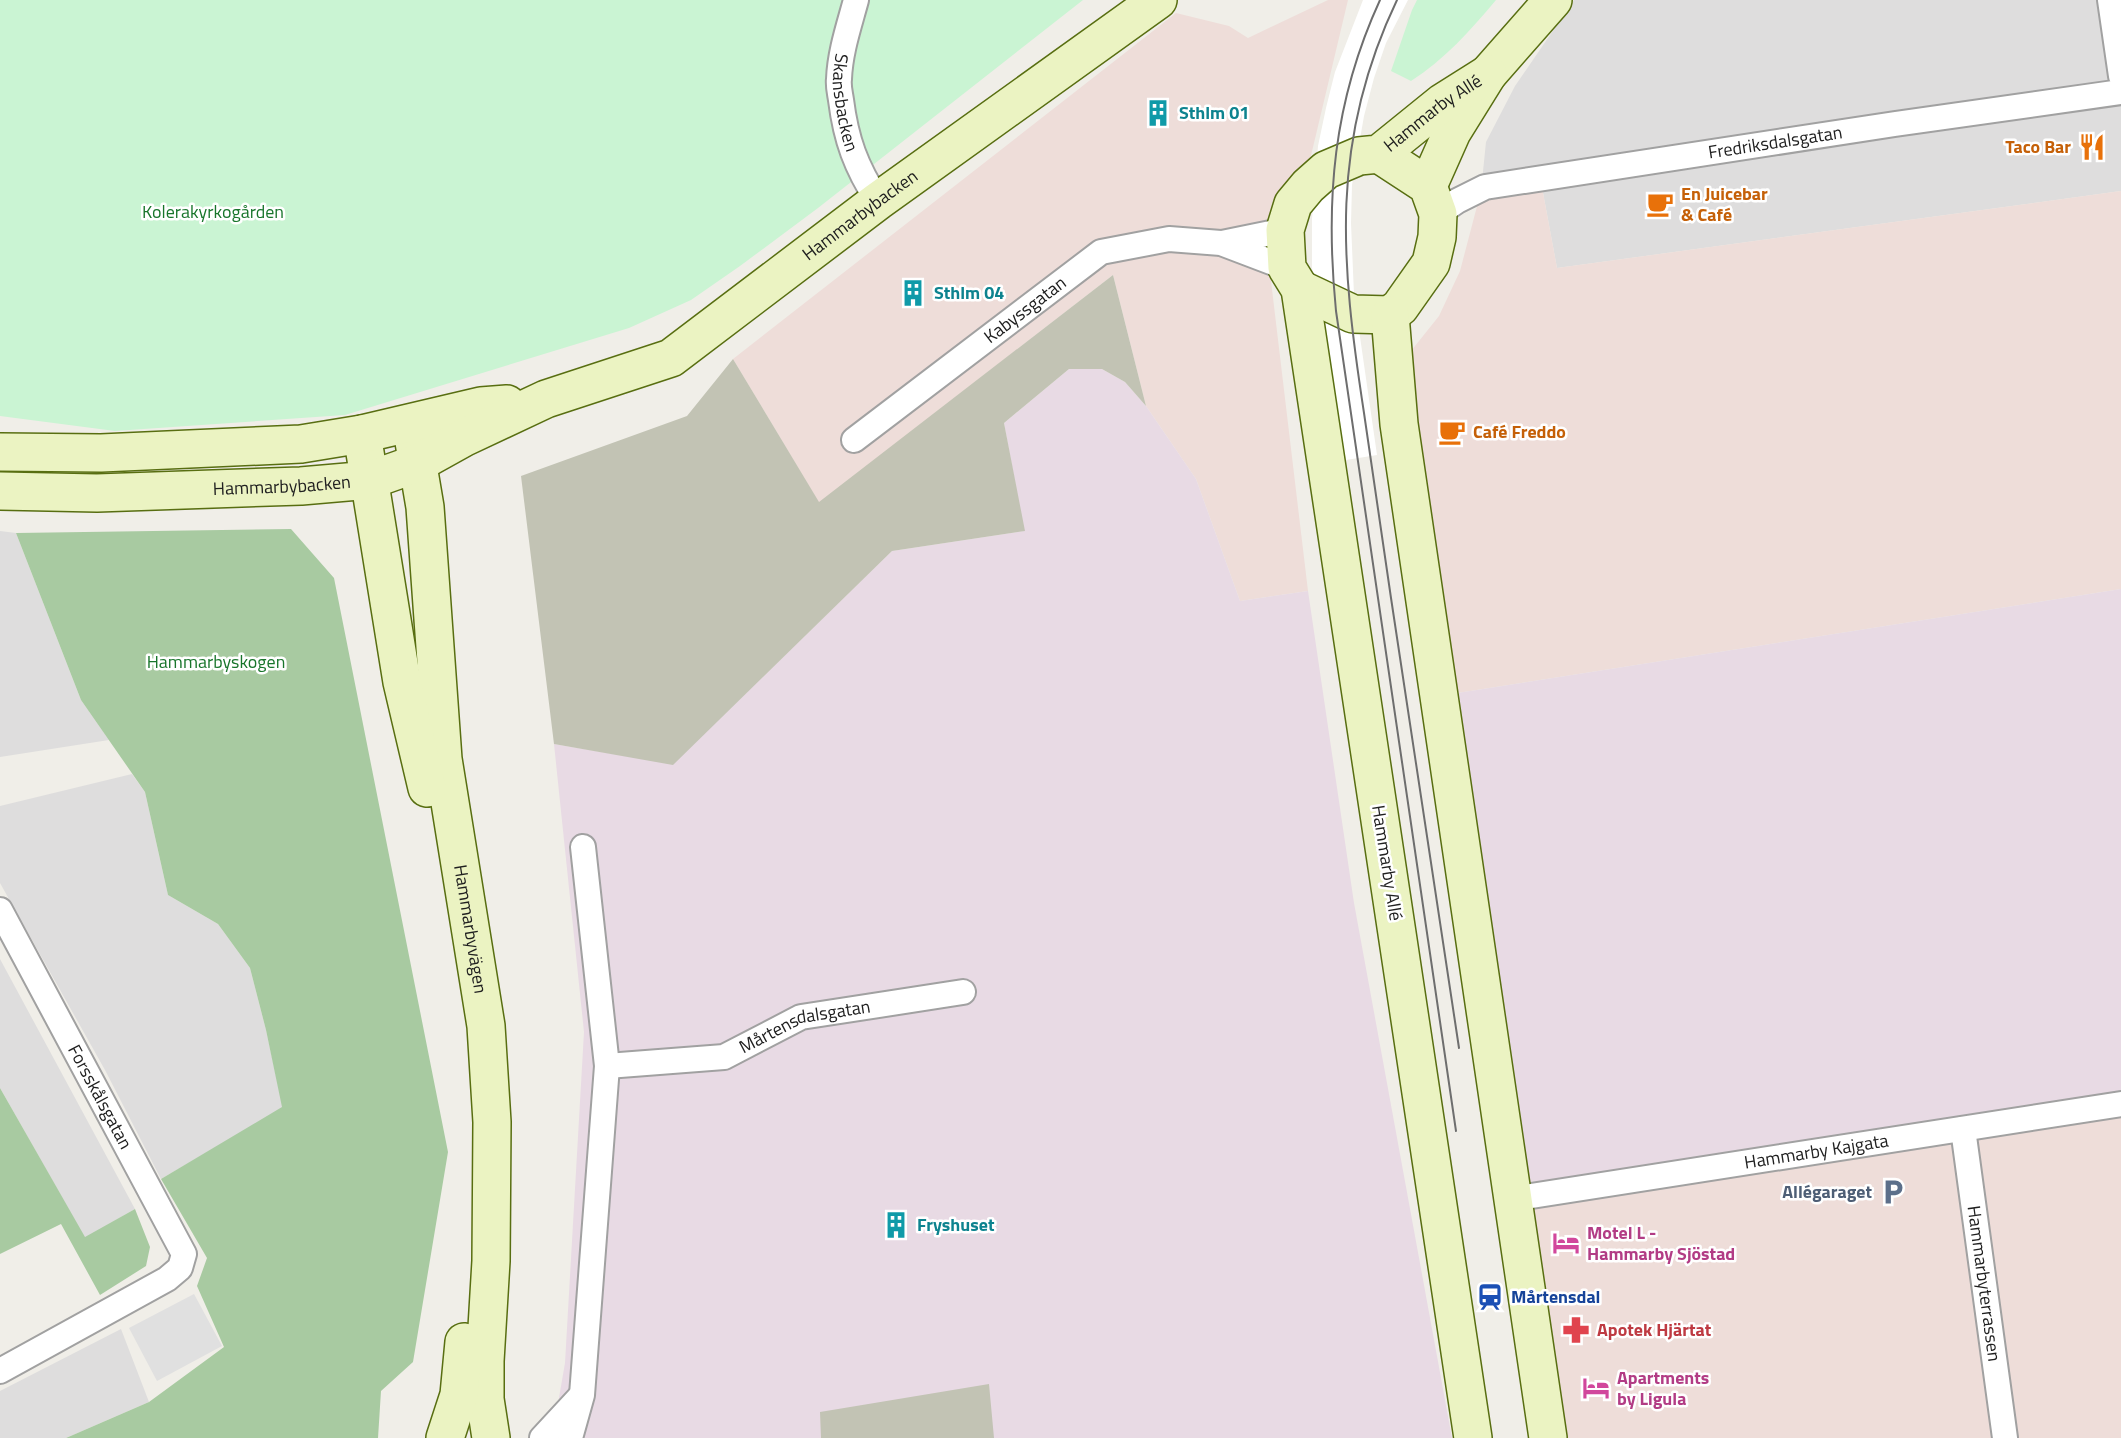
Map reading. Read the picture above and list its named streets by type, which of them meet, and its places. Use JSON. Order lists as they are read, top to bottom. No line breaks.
{"streets":{"street":["Skansbacken","Hammarby Allé","Fredriksdalsgatan","Hammarbybacken","Kabyssgatan","Hammarbyvägen","Mårtensdalsgatan","Forsskålsgatan","Hammarby Kajgata","Hammarbyterrassen"]},"crossings":[["Skansbacken","Hammarbybacken"],["Hammarby Allé","Fredriksdalsgatan"],["Hammarby Allé","Kabyssgatan"],["Fredriksdalsgatan","Kabyssgatan"],["Hammarbybacken","Hammarbyvägen"],["Hammarby Kajgata","Hammarbyterrassen"]],"parks":["Kolerakyrkogården","Hammarbyskogen"],"places":{"building":["Sthlm 01","Sthlm 04","Fryshuset"],"restaurant":["Taco Bar"],"cafe":["En Juicebar & Café","Café Freddo"],"parking":["Allégaraget"],"hotel":["Motel L - Hammarby Sjöstad","Apartments by Ligula"],"station":["Mårtensdal"],"pharmacy":["Apotek Hjärtat"]}}
